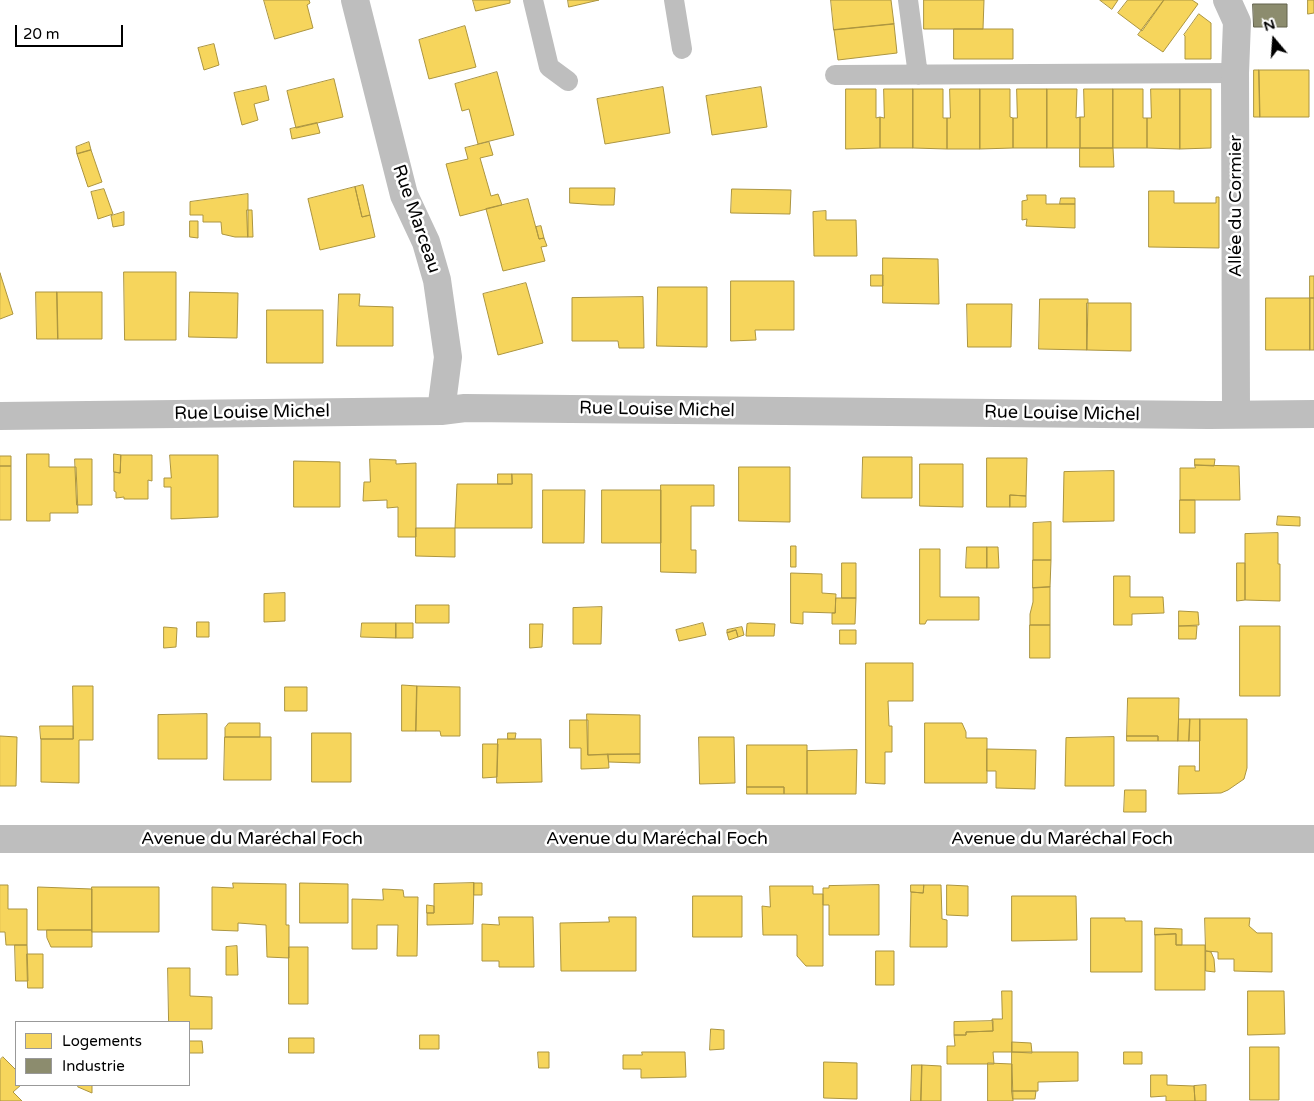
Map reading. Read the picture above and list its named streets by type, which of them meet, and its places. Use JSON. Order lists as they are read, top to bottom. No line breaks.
{"streets":{"street":["Allée du Cormier","Rue Marceau","Rue Louise Michel","Avenue du Maréchal Foch"]},"crossings":[["Allée du Cormier","Rue Louise Michel"],["Rue Marceau","Rue Louise Michel"]],"legend":["Logements","Industrie"],"scale_bar":"20 m","north":"top"}
